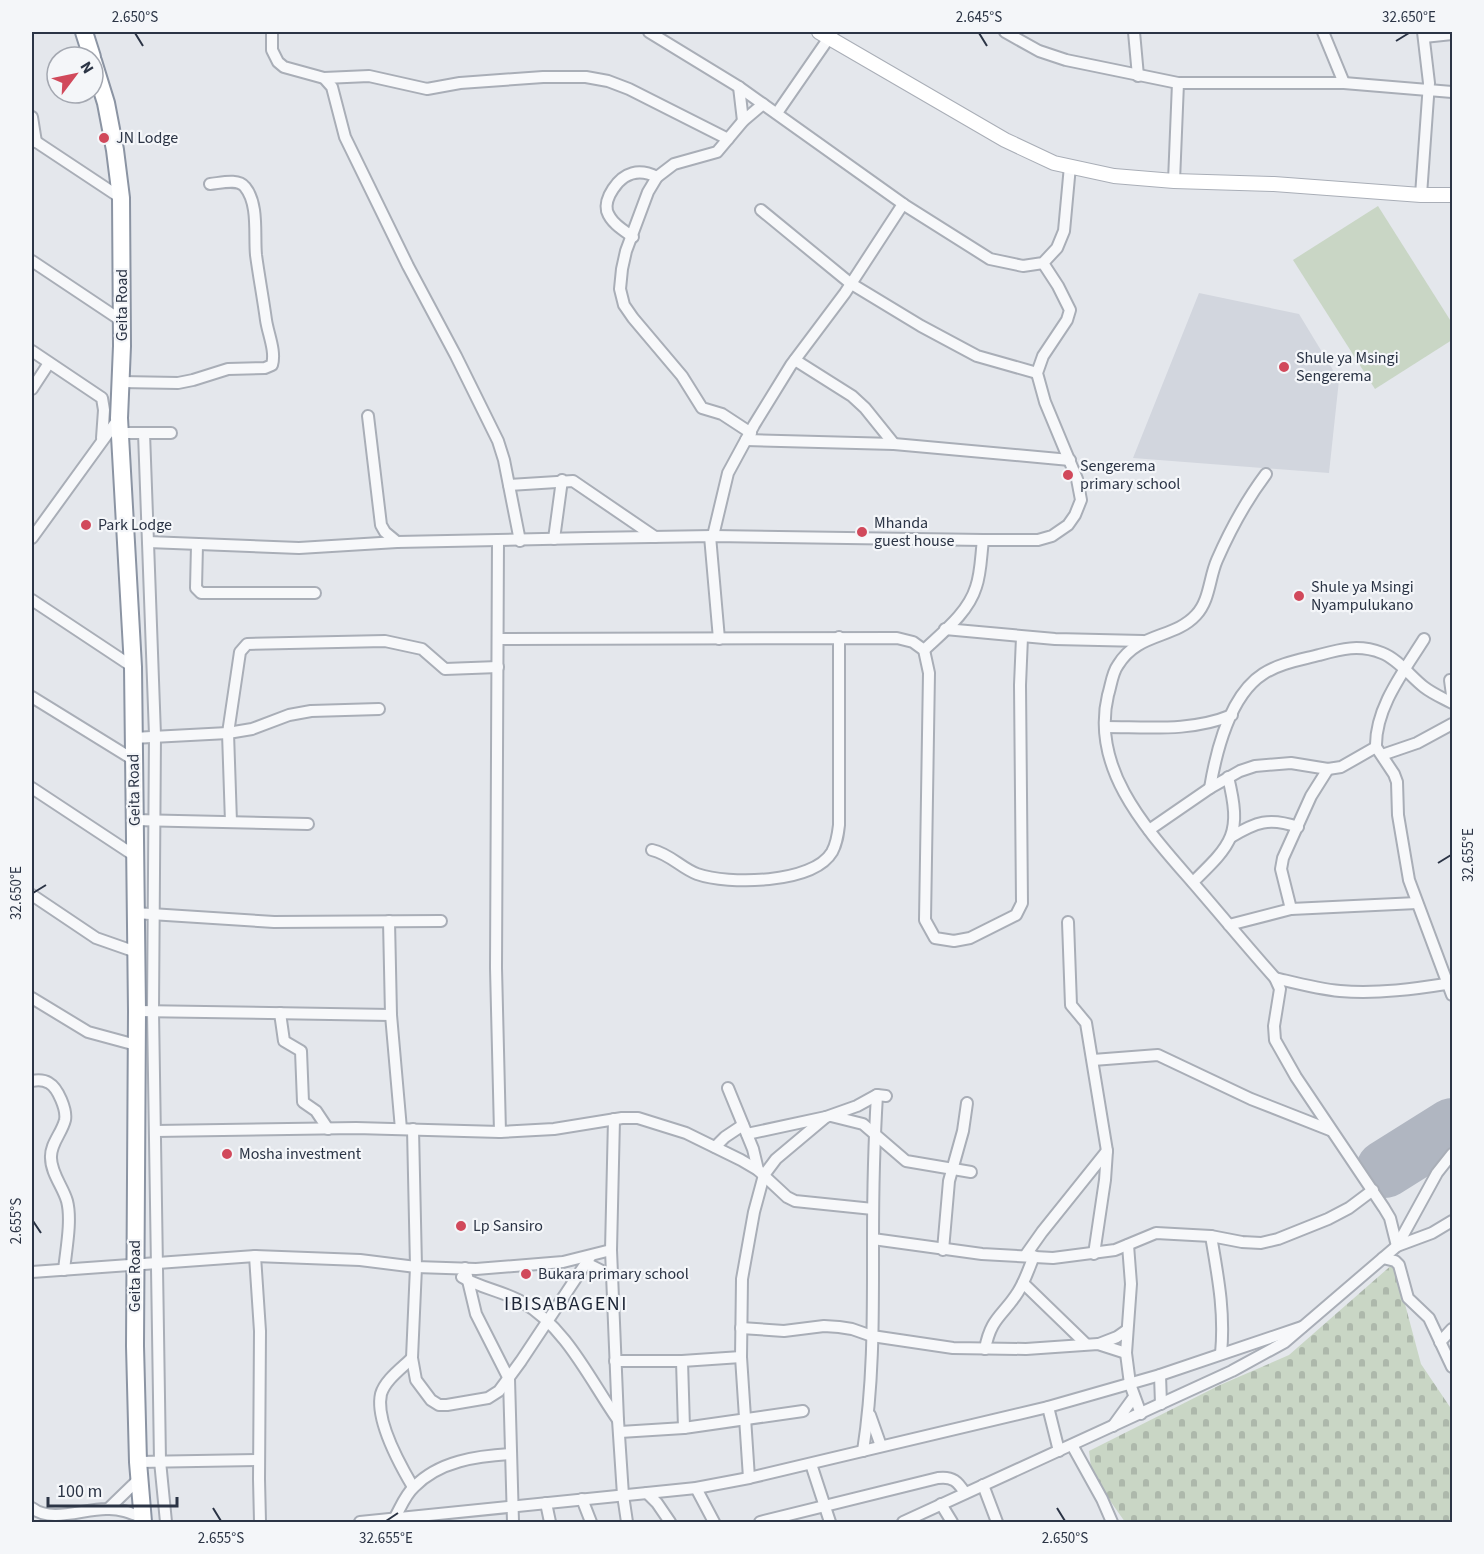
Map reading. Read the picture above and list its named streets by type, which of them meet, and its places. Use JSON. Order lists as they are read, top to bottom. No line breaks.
{"streets":{"highway":["Geita Road"]},"districts":["IBISABAGENI"],"places":["JN Lodge","Shule ya Msingi Sengerema","Sengerema primary school","Park Lodge","Mhanda guest house","Shule ya Msingi Nyampulukano","Mosha investment","Lp Sansiro","Bukara primary school"],"scale_bar":"100 m","north":"top right","coordinates":["2.650°S","2.645°S","32.650°E","32.655°E","2.655°S"]}
